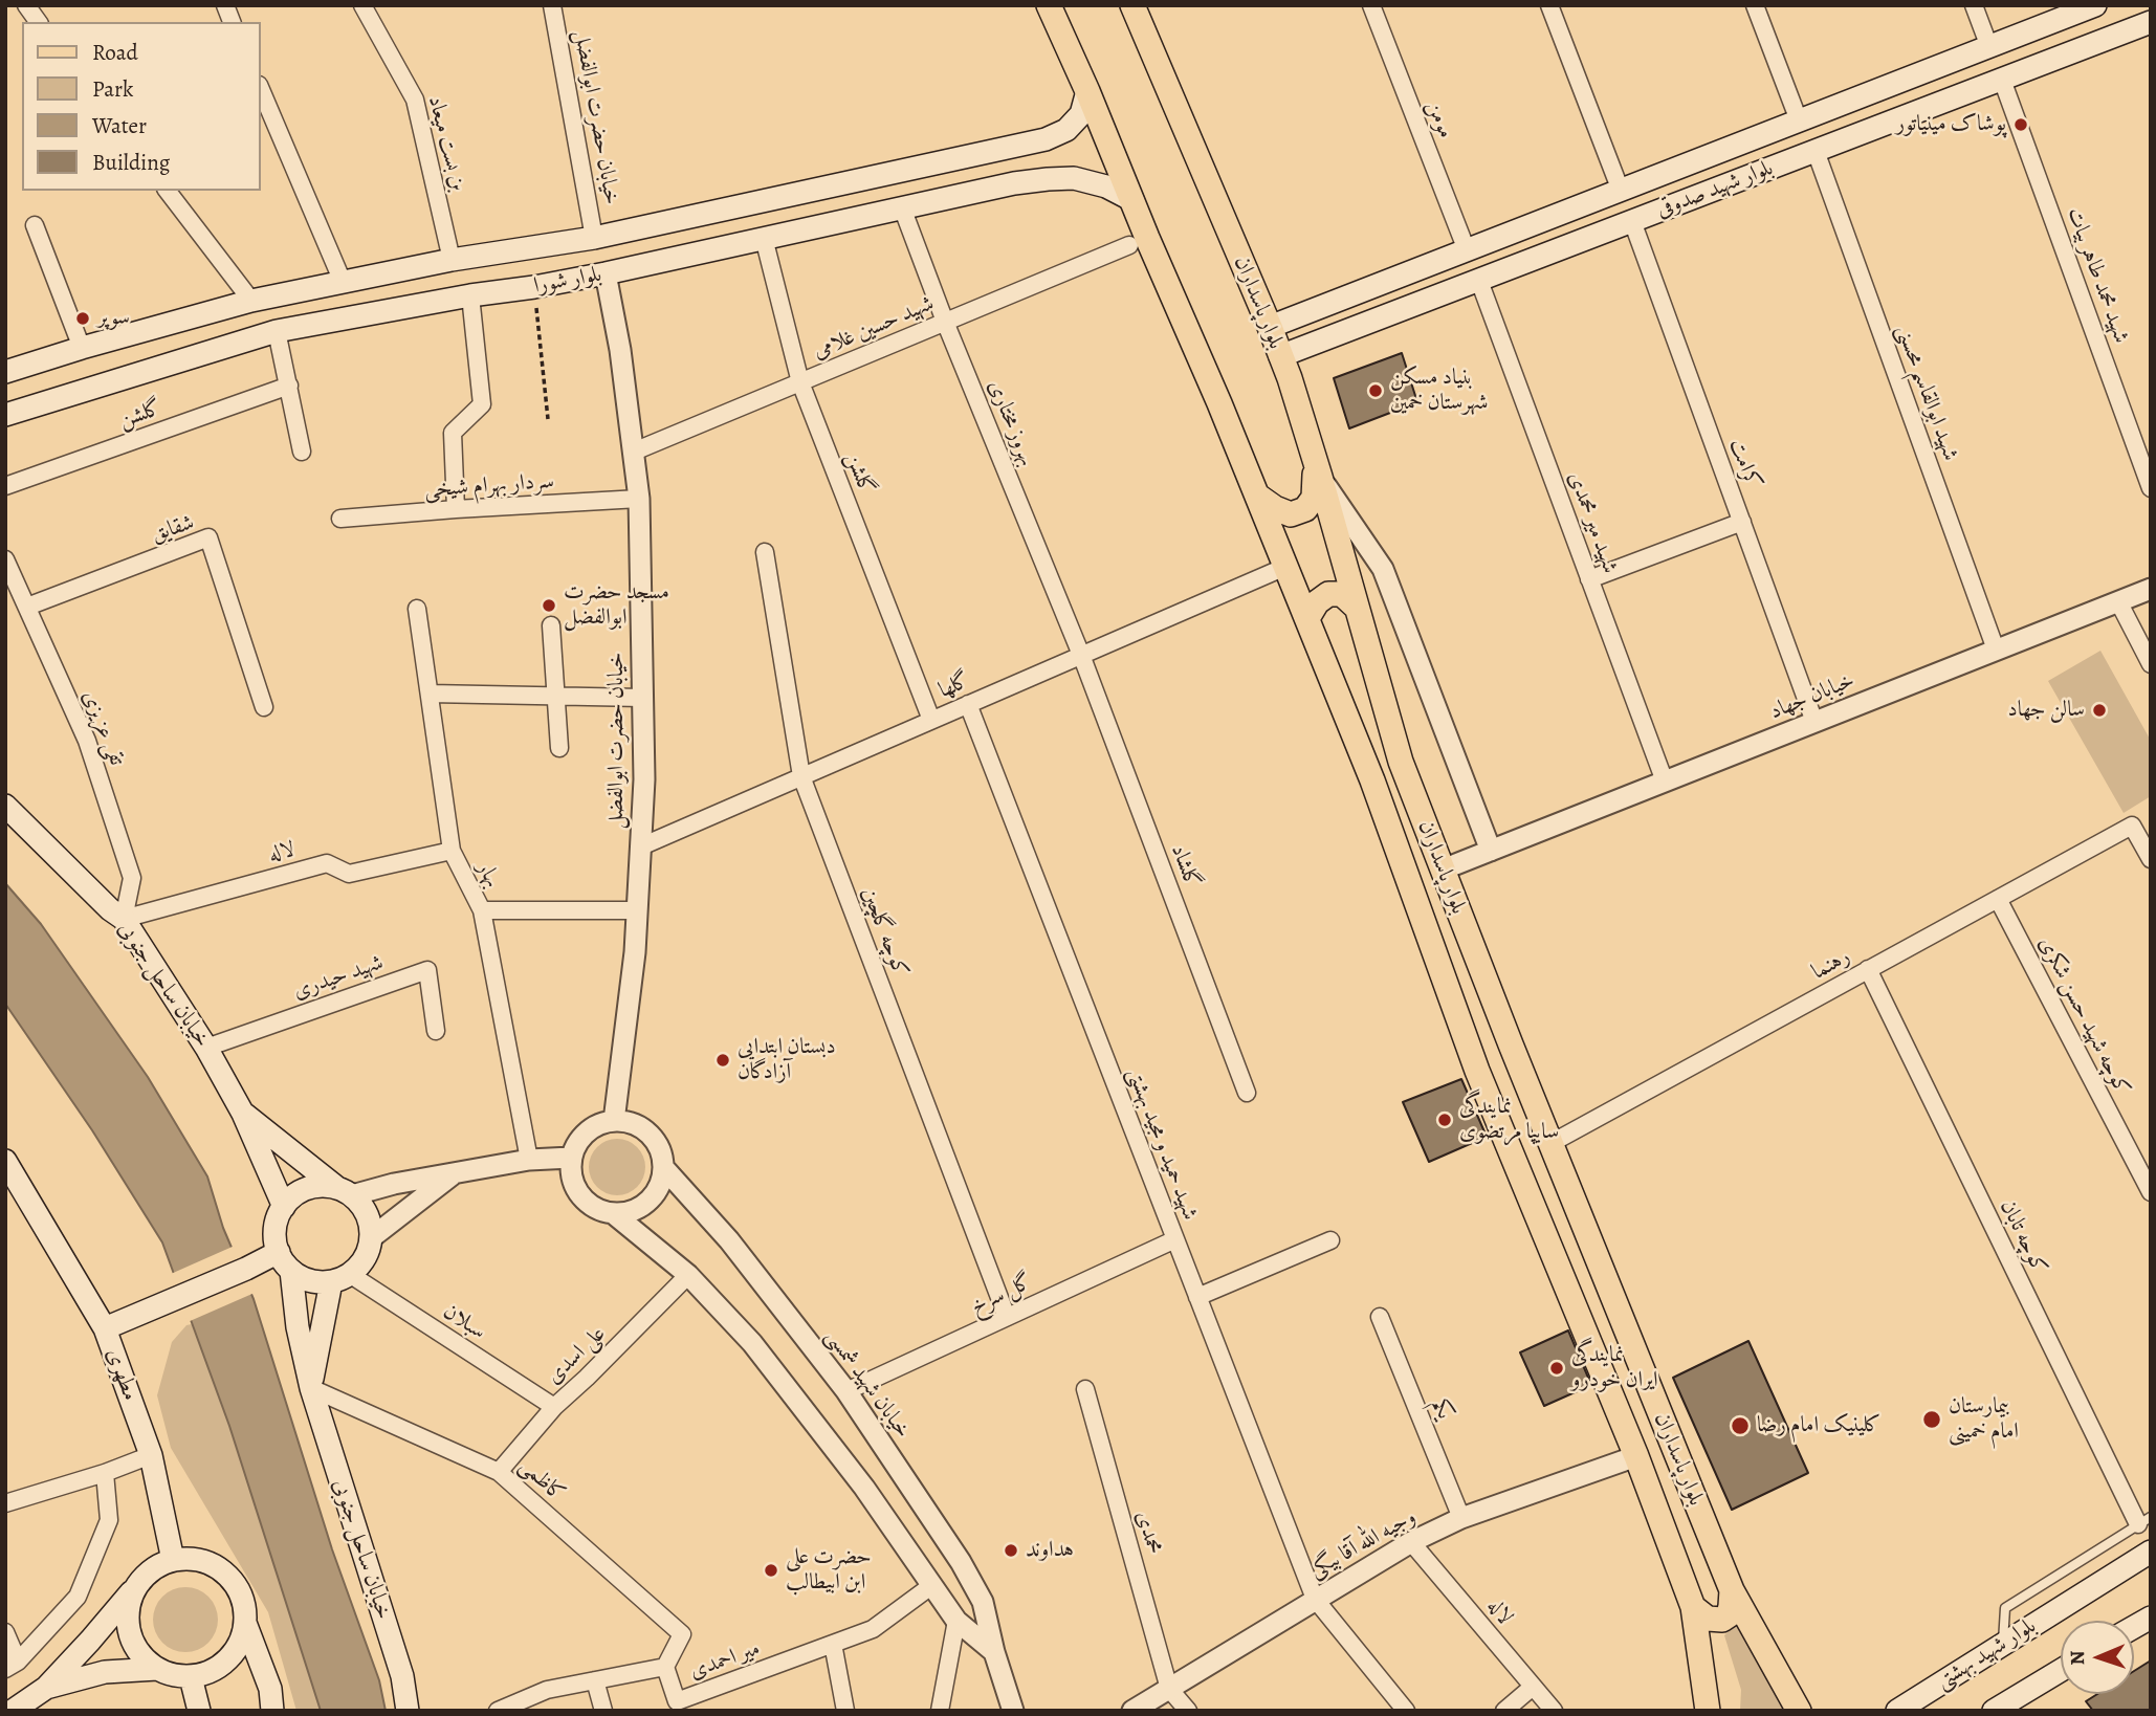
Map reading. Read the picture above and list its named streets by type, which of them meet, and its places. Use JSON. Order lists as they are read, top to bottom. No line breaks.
{"streets":{"main road":["بلوار شهید صدوقی","بلوار شورا","بلوار پاسداران","خیابان ساحل جنوبی","مطهری","بلوار شهید بهشتی"],"street":["خیابان حضرت ابوالفضل","مومن","بن بست میعاد","شهید محمد طاهر بیات","شهید حسین غلامی","شهید ابوالقاسم محسنی","گلشن","بهروز مختاری","کرامت","سردار بهرام شیخی","شهید میر محمدی","شقایق","گلها","خیابان جهاد","تقی عزیزی","لاله","گلشاد","بهار","کوچه گلچین","رهنما","شهید حیدری","کوچه شهید حسن شکری","شهید حمید و مجید بهشتی","کوچه تابان","گل سرخ","سبلان","علی اسدی","خیابان شهید شمسی","یکم","کاظمی","محمدی","وجیه الله آقا بیگی","میر احمدی"]},"crossings":[["خیابان حضرت ابوالفضل","بلوار شورا"],["خیابان حضرت ابوالفضل","شهید حسین غلامی"],["خیابان حضرت ابوالفضل","سردار بهرام شیخی"],["خیابان حضرت ابوالفضل","گلها"],["خیابان حضرت ابوالفضل","خیابان شهید شمسی"],["مومن","بلوار شهید صدوقی"],["بن بست میعاد","بلوار شورا"],["بلوار شهید صدوقی","شهید محمد طاهر بیات"],["بلوار شهید صدوقی","بلوار پاسداران"],["بلوار شهید صدوقی","شهید ابوالقاسم محسنی"],["بلوار شهید صدوقی","کرامت"],["بلوار شهید صدوقی","شهید میر محمدی"],["بلوار شورا","بلوار پاسداران"],["بلوار شورا","گلشن"],["بلوار شورا","بهروز مختاری"],["بلوار پاسداران","گلها"],["بلوار پاسداران","خیابان جهاد"],["بلوار پاسداران","رهنما"],["بلوار پاسداران","وجیه الله آقا بیگی"],["شهید حسین غلامی","گلشن"],["شهید حسین غلامی","بهروز مختاری"],["شهید ابوالقاسم محسنی","خیابان جهاد"],["گلشن","گلها"],["بهروز مختاری","گلها"],["بهروز مختاری","گلشاد"],["کرامت","خیابان جهاد"],["شهید میر محمدی","خیابان جهاد"],["شقایق","تقی عزیزی"],["گلها","گلشاد"],["گلها","کوچه گلچین"],["گلها","شهید حمید و مجید بهشتی"],["تقی عزیزی","لاله"],["تقی عزیزی","خیابان ساحل جنوبی"],["لاله","بهار"],["لاله","خیابان ساحل جنوبی"],["لاله","وجیه الله آقا بیگی"],["کوچه گلچین","گل سرخ"],["رهنما","کوچه شهید حسن شکری"],["رهنما","کوچه تابان"],["شهید حیدری","خیابان ساحل جنوبی"],["خیابان ساحل جنوبی","سبلان"],["خیابان ساحل جنوبی","مطهری"],["خیابان ساحل جنوبی","کاظمی"],["شهید حمید و مجید بهشتی","گل سرخ"],["شهید حمید و مجید بهشتی","وجیه الله آقا بیگی"],["گل سرخ","خیابان شهید شمسی"],["سبلان","علی اسدی"],["سبلان","مطهری"],["علی اسدی","کاظمی"],["یکم","وجیه الله آقا بیگی"],["کاظمی","میر احمدی"],["محمدی","وجیه الله آقا بیگی"]],"places":["پوشاک مینیاتور","سوپر","بنیاد مسکن شهرستان خمین","مسجد حضرت ابوالفضل","سالن جهاد","دبستان ابتدایی آزادگان","نمایندگی سایپا مرتضوی","نمایندگی ایران خودرو","بیمارستان امام خمینی","کلینیک امام رضا","هداوند","حضرت علی ابن ابیطالب"],"legend":["Road","Park","Water","Building"],"north":"left"}
